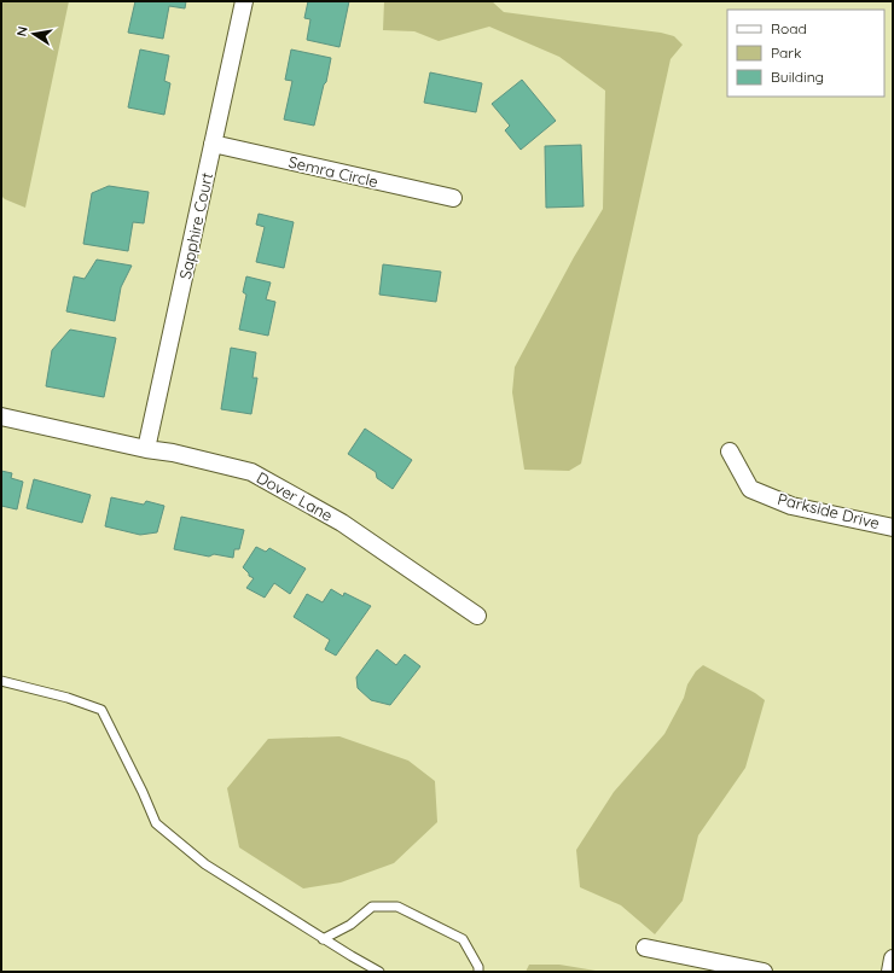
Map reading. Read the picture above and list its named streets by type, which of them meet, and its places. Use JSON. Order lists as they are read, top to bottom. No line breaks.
{"streets":{"street":["Semra Circle","Sapphire Court","Dover Lane","Parkside Drive"]},"crossings":[["Semra Circle","Sapphire Court"],["Sapphire Court","Dover Lane"]],"legend":["Road","Park","Building"],"north":"left"}
